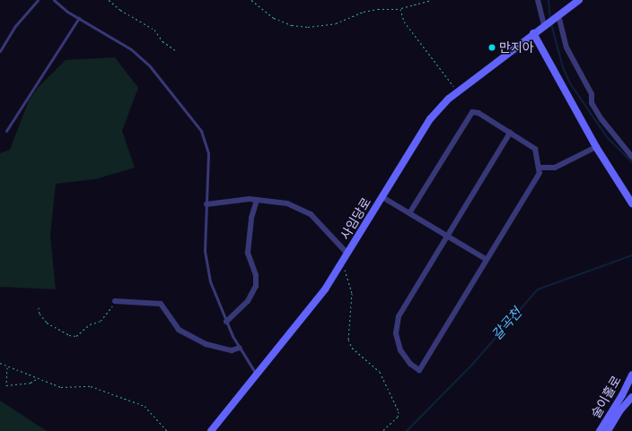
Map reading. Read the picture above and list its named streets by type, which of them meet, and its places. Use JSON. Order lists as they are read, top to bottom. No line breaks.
{"streets":{"main road":["사임당로","술이홀로"]},"water":["갈곡천"],"places":["만지아"]}
